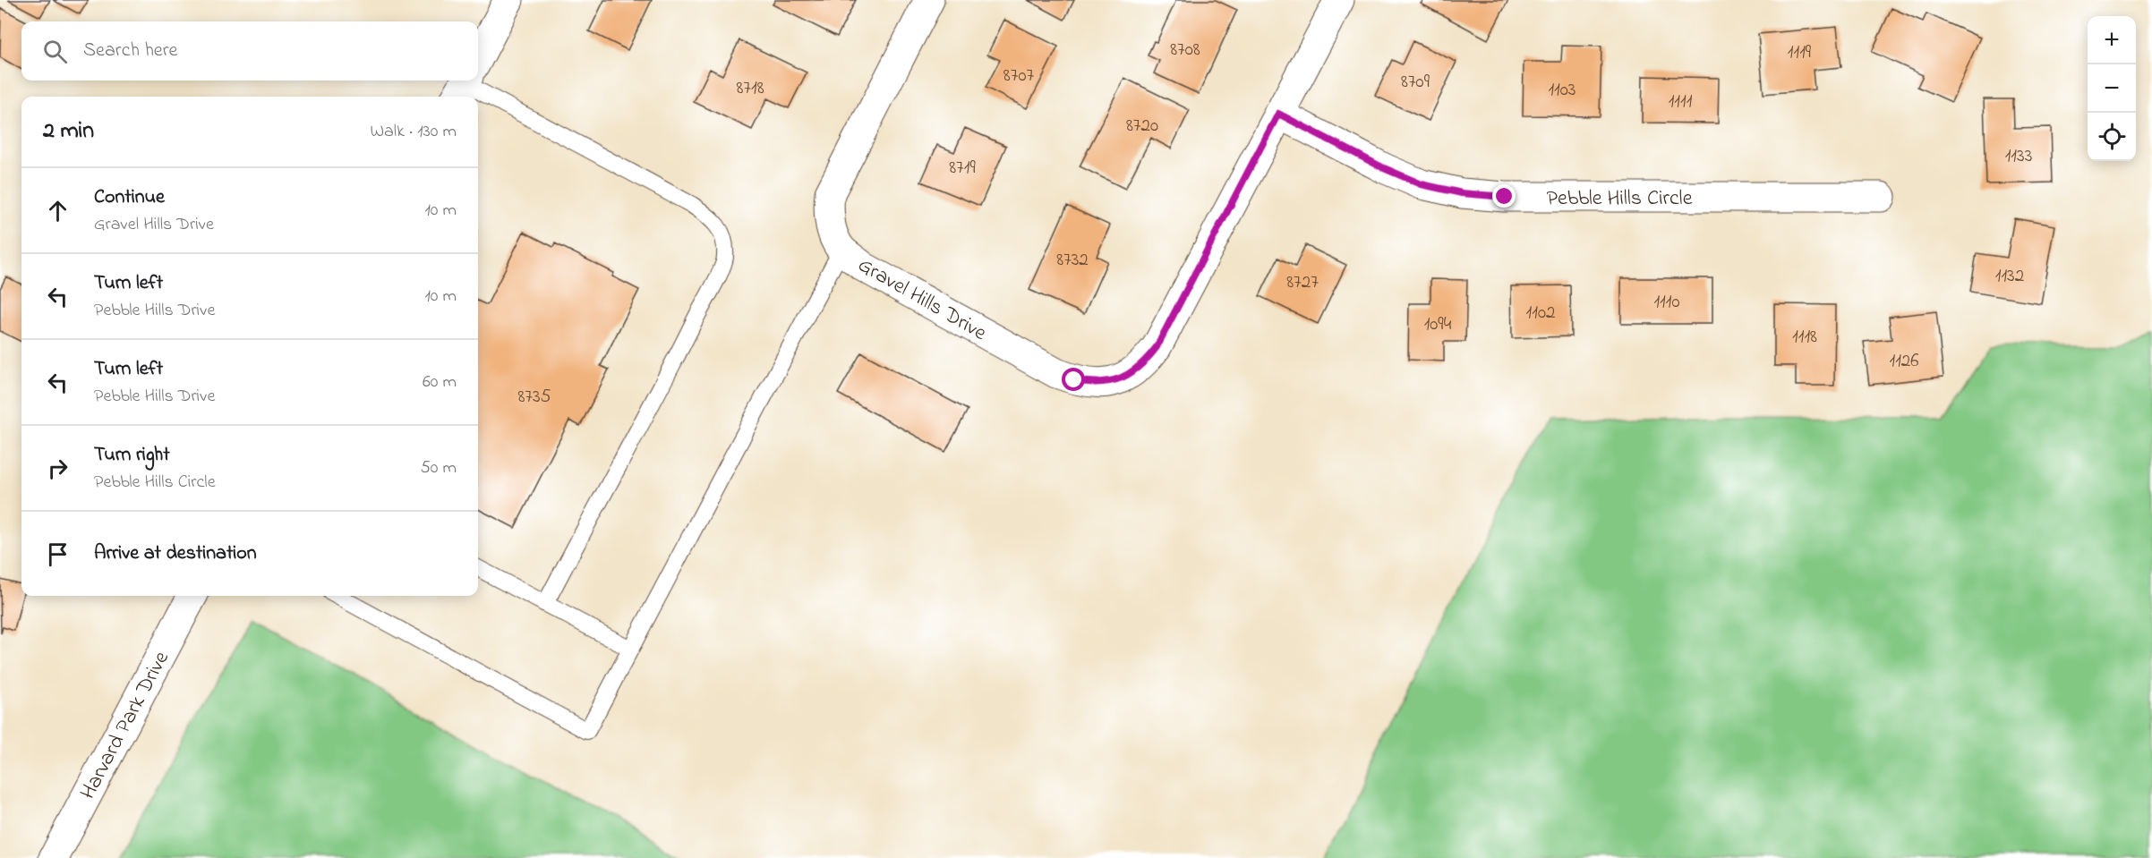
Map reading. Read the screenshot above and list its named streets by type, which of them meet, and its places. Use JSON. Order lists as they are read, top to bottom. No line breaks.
{"streets":{"street":["Pebble Hills Circle","Gravel Hills Drive","Harvard Park Drive"]},"crossings":[["Pebble Hills Circle","Gravel Hills Drive"]],"house_numbers":["8708","1119","8707","8709","8718","1103","1111","8720","1133","8719","8732","1132","8727","1110","1102","1094","1118","1126","8735"],"page":{"map_buttons":["+","−"],"search":"Search here","heading":["2 min","Walk · 130 m"],"list":[["Continue","Gravel Hills Drive","10 m"],["Turn left","Pebble Hills Drive","10 m"],["Turn left","Pebble Hills Drive","60 m"],["Turn right","Pebble Hills Circle","50 m"],"Arrive at destination"]}}
